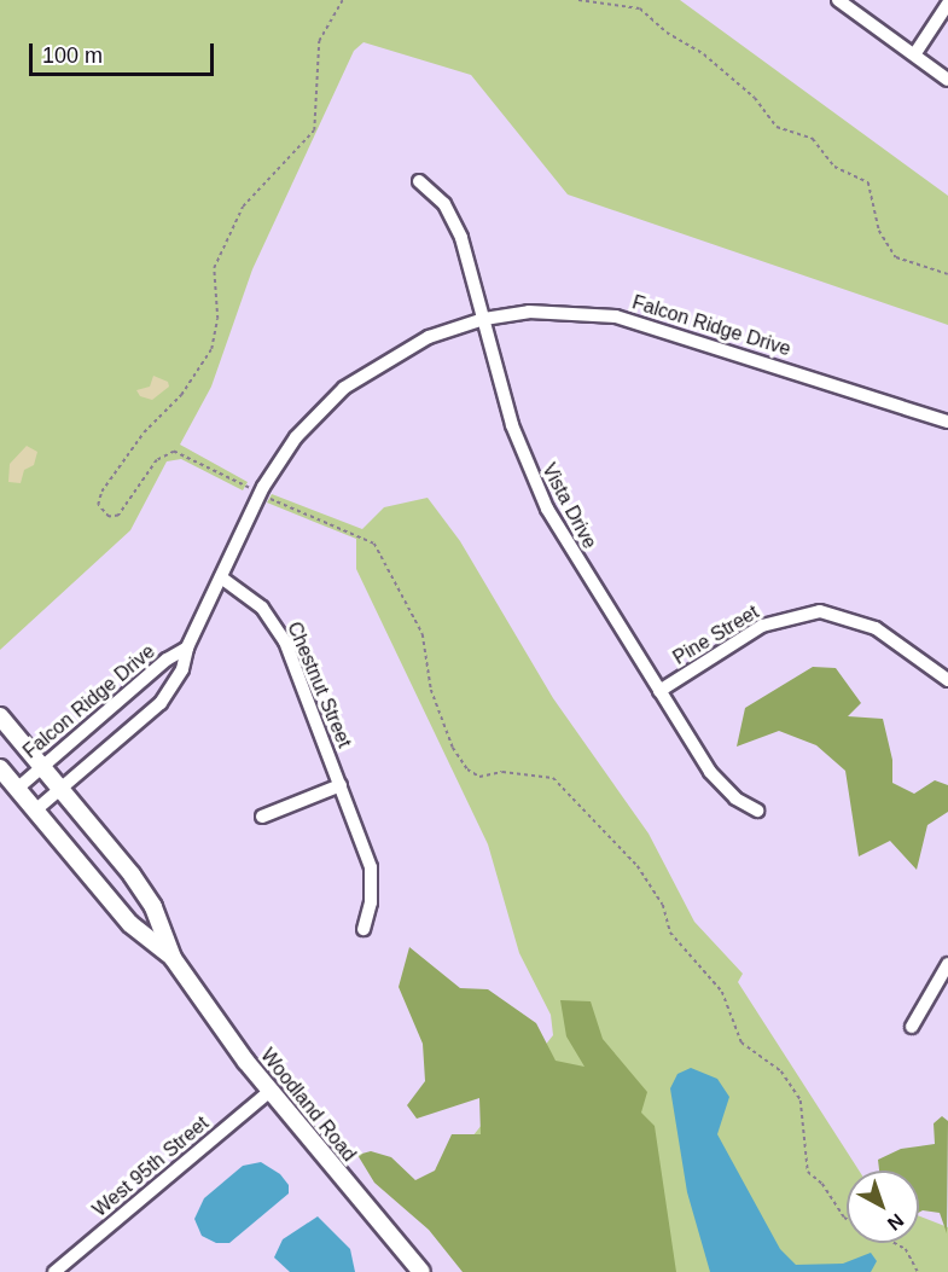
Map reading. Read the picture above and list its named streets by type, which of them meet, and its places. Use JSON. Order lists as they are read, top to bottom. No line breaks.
{"streets":{"main road":["Woodland Road"],"street":["Falcon Ridge Drive","Vista Drive","Pine Street","Chestnut Street","West 95th Street"]},"crossings":[["Falcon Ridge Drive","Vista Drive"],["Falcon Ridge Drive","Chestnut Street"],["Falcon Ridge Drive","Woodland Road"],["Vista Drive","Pine Street"],["Woodland Road","West 95th Street"]],"scale_bar":"100 m","north":"bottom right"}
